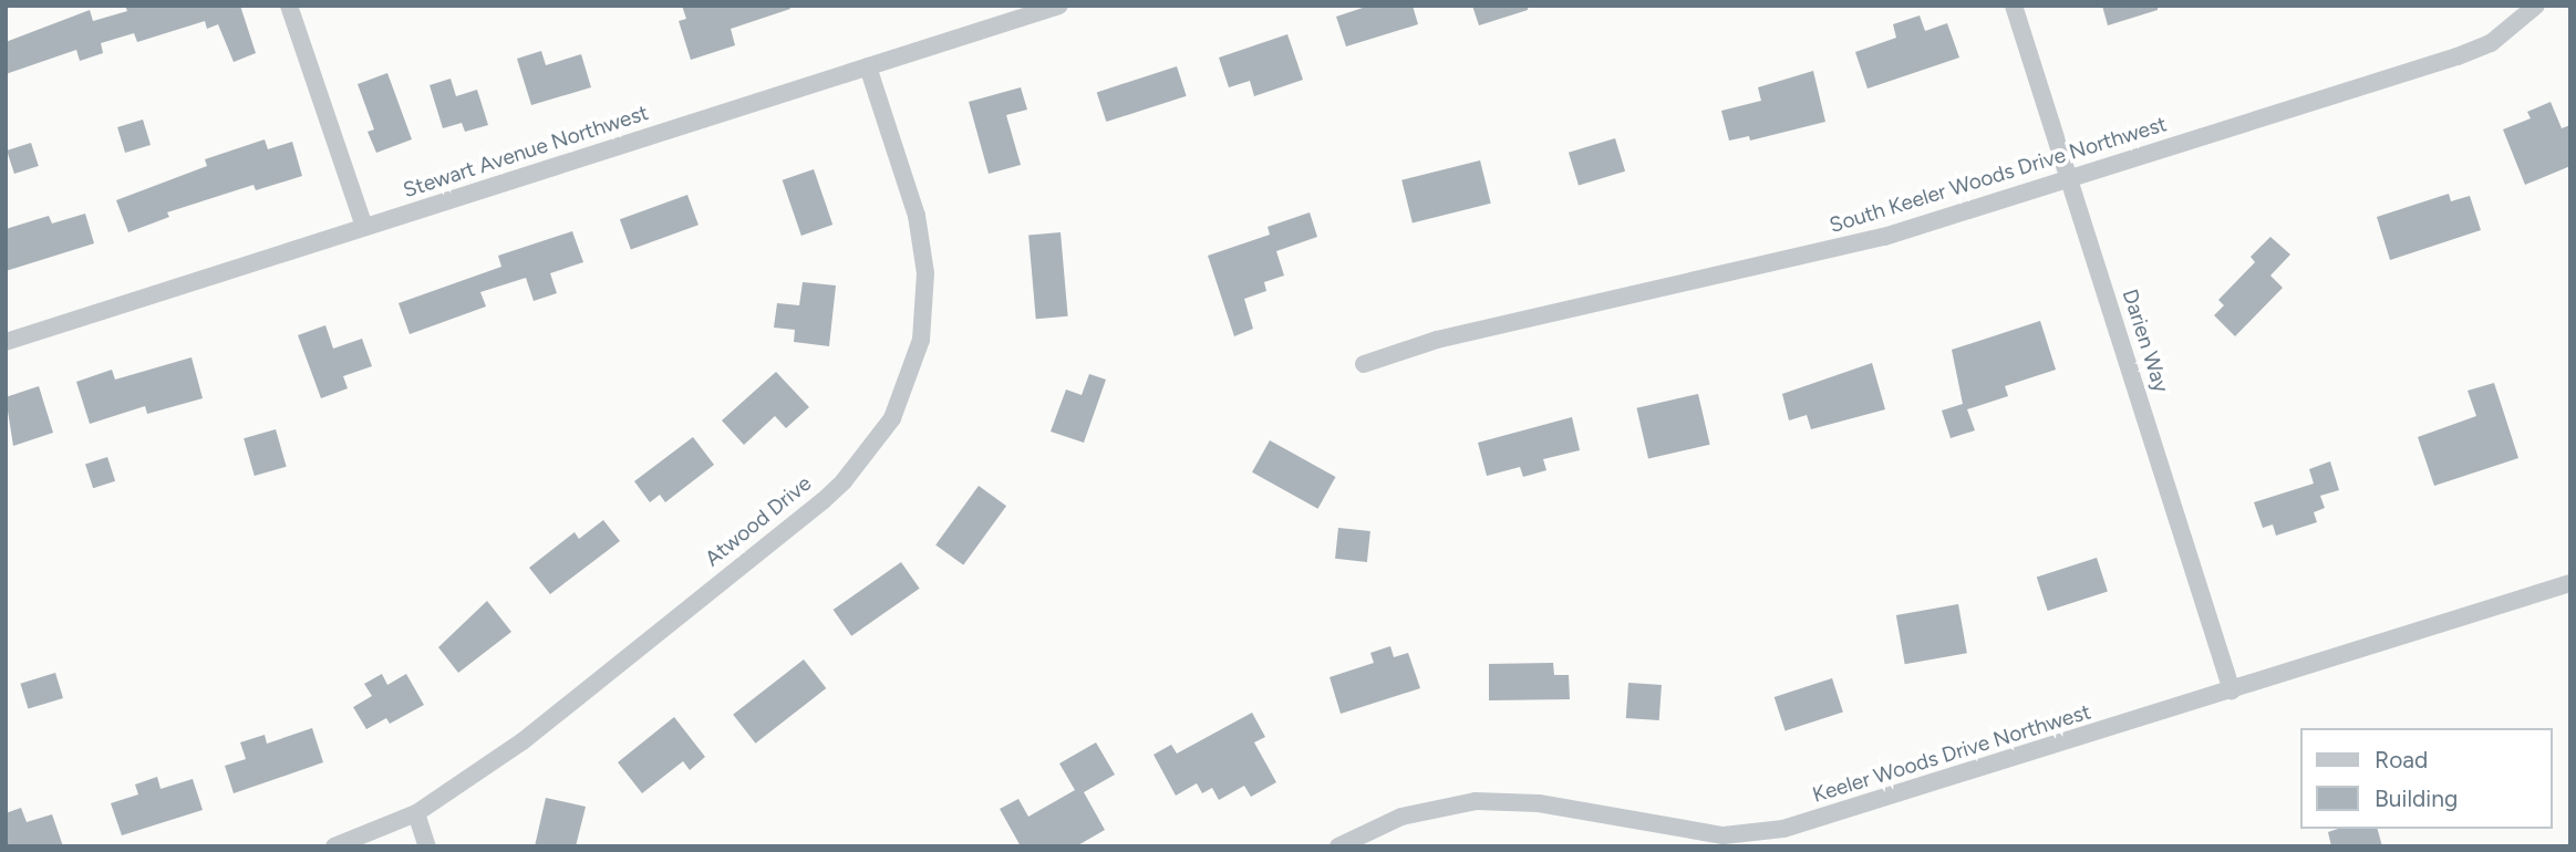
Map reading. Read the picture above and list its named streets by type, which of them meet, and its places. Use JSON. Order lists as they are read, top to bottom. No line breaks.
{"streets":{"street":["Stewart Avenue Northwest","South Keeler Woods Drive Northwest","Darien Way","Atwood Drive","Keeler Woods Drive Northwest"]},"crossings":[["Stewart Avenue Northwest","Atwood Drive"],["South Keeler Woods Drive Northwest","Darien Way"],["Darien Way","Keeler Woods Drive Northwest"]],"legend":["Road","Building"]}
